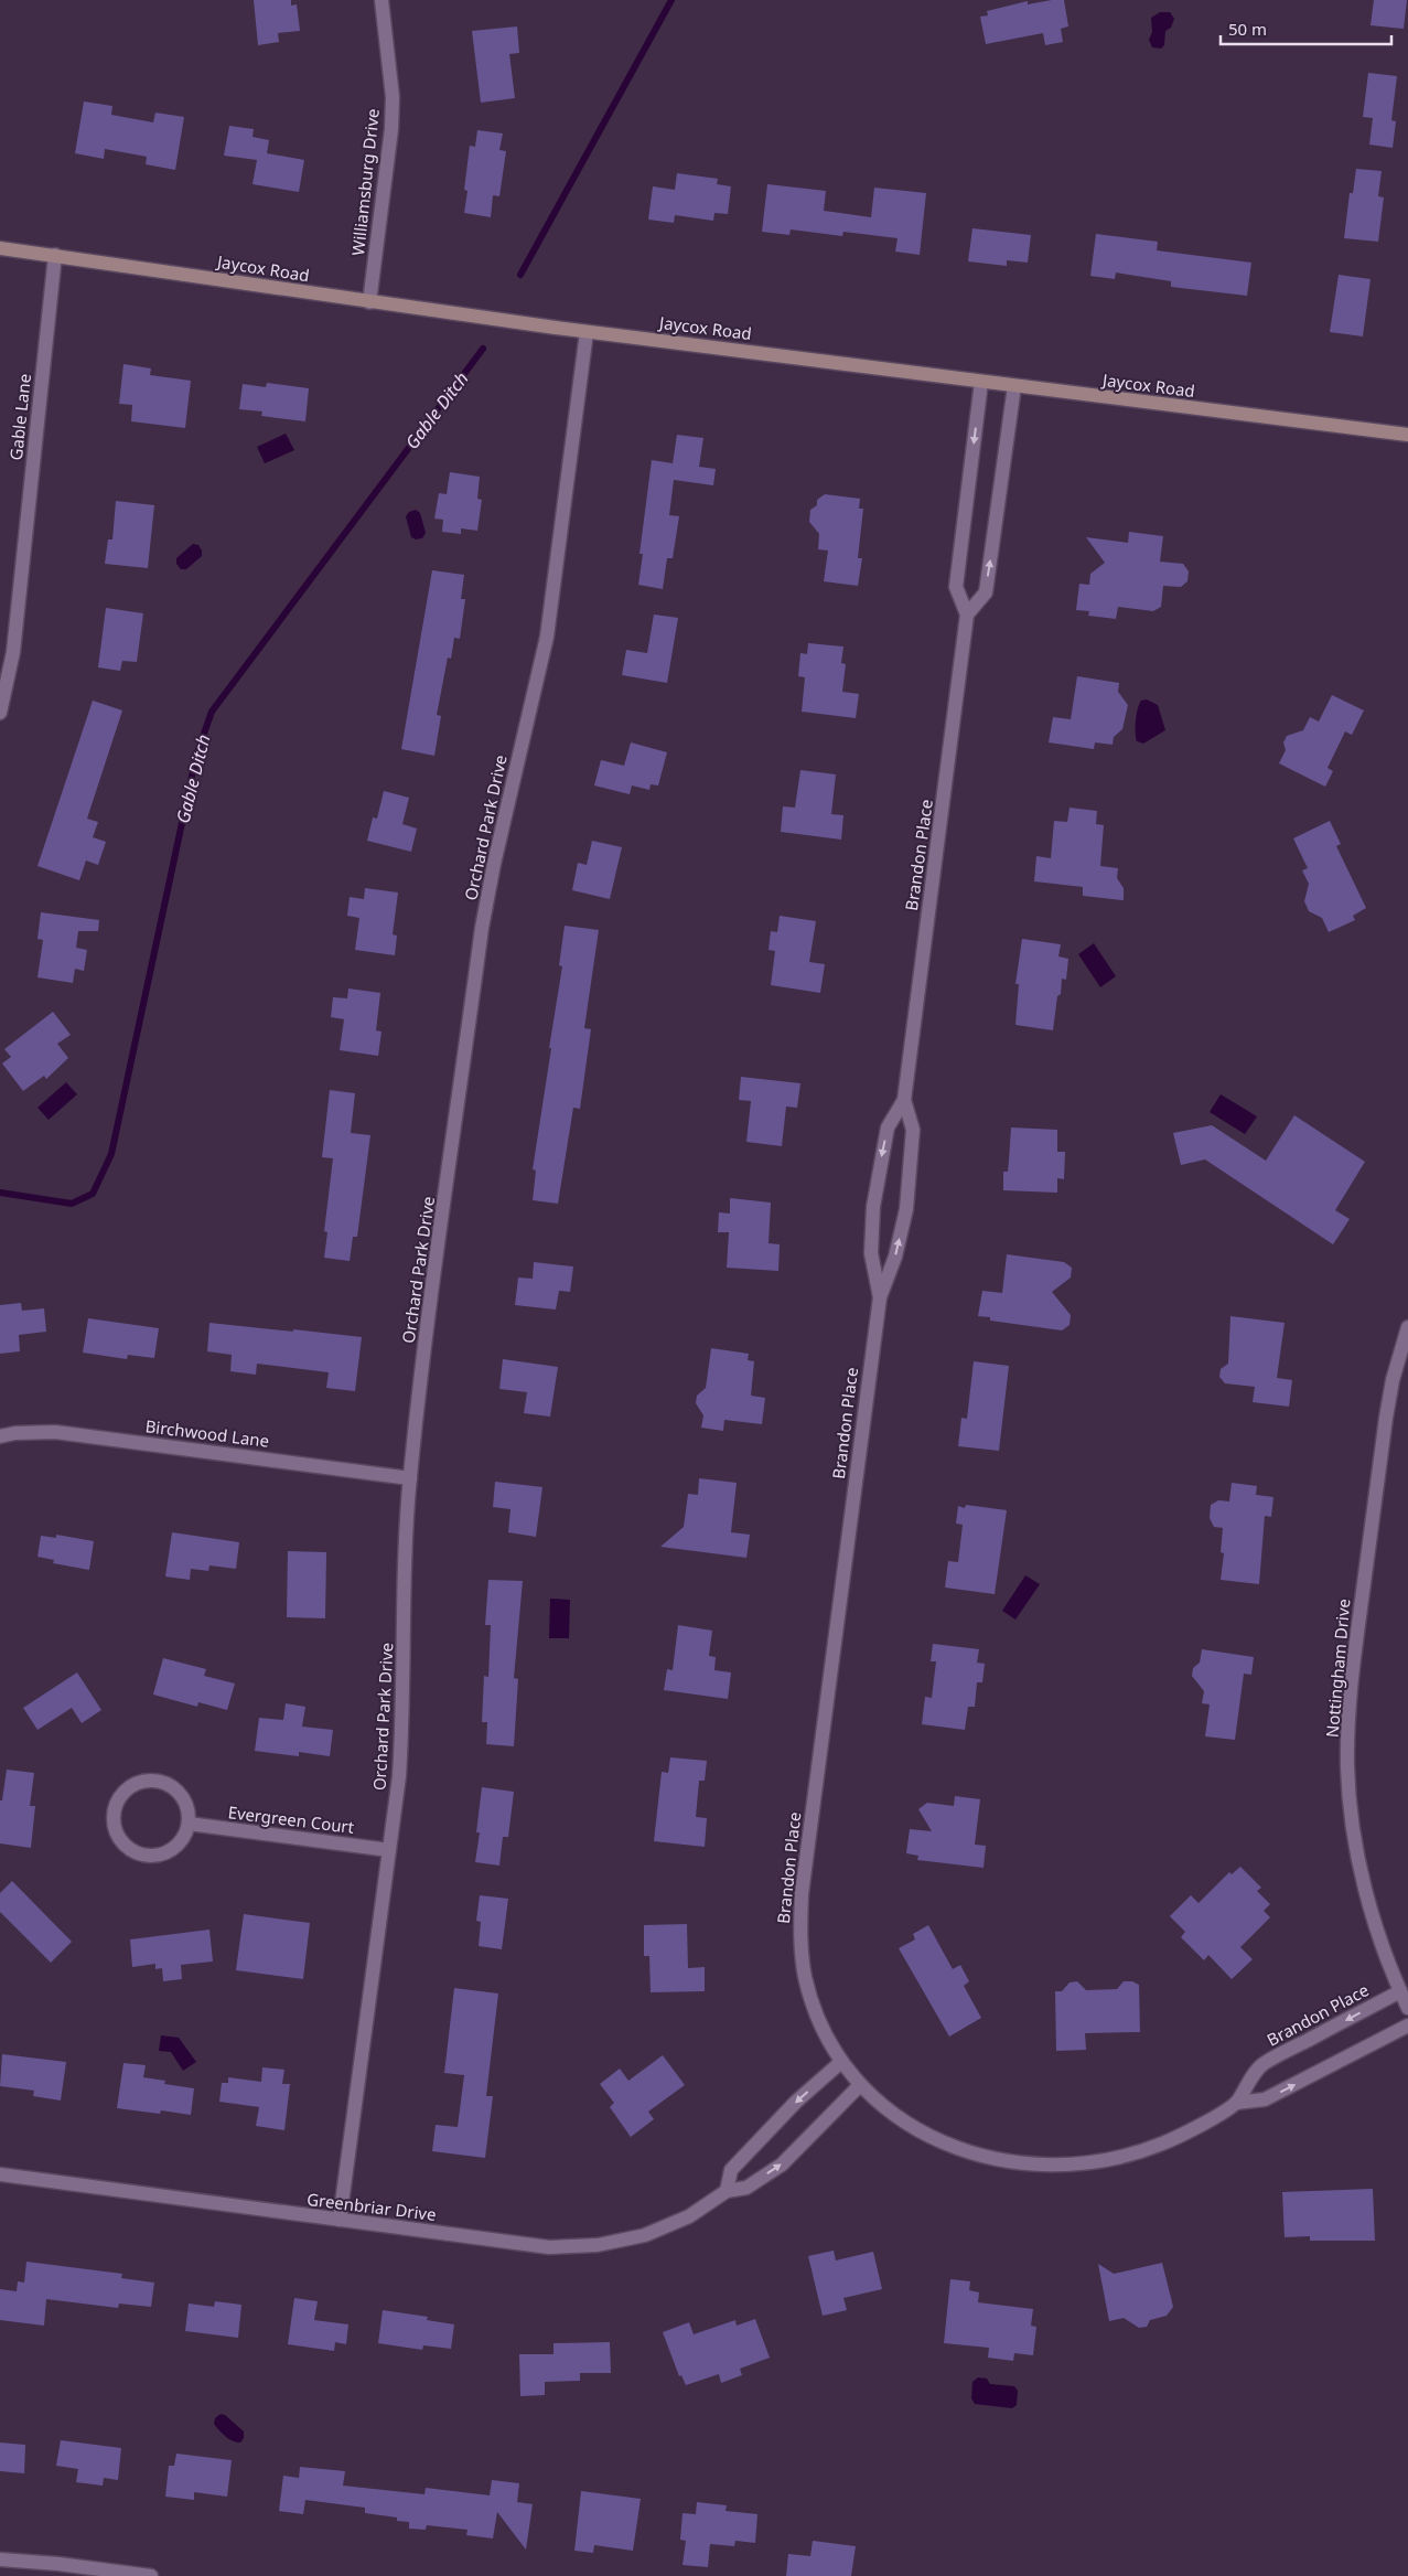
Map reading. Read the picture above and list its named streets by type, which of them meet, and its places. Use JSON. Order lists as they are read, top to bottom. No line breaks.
{"streets":{"street":["Williamsburg Drive","Jaycox Road","Gable Lane","Orchard Park Drive","Brandon Place","Birchwood Lane","Nottingham Drive","Evergreen Court","Greenbriar Drive"]},"crossings":[["Williamsburg Drive","Jaycox Road"],["Jaycox Road","Gable Lane"],["Jaycox Road","Orchard Park Drive"],["Jaycox Road","Brandon Place"],["Orchard Park Drive","Birchwood Lane"],["Orchard Park Drive","Evergreen Court"],["Orchard Park Drive","Greenbriar Drive"],["Brandon Place","Nottingham Drive"],["Brandon Place","Greenbriar Drive"]],"water":["Gable Ditch"],"scale_bar":"50 m"}
